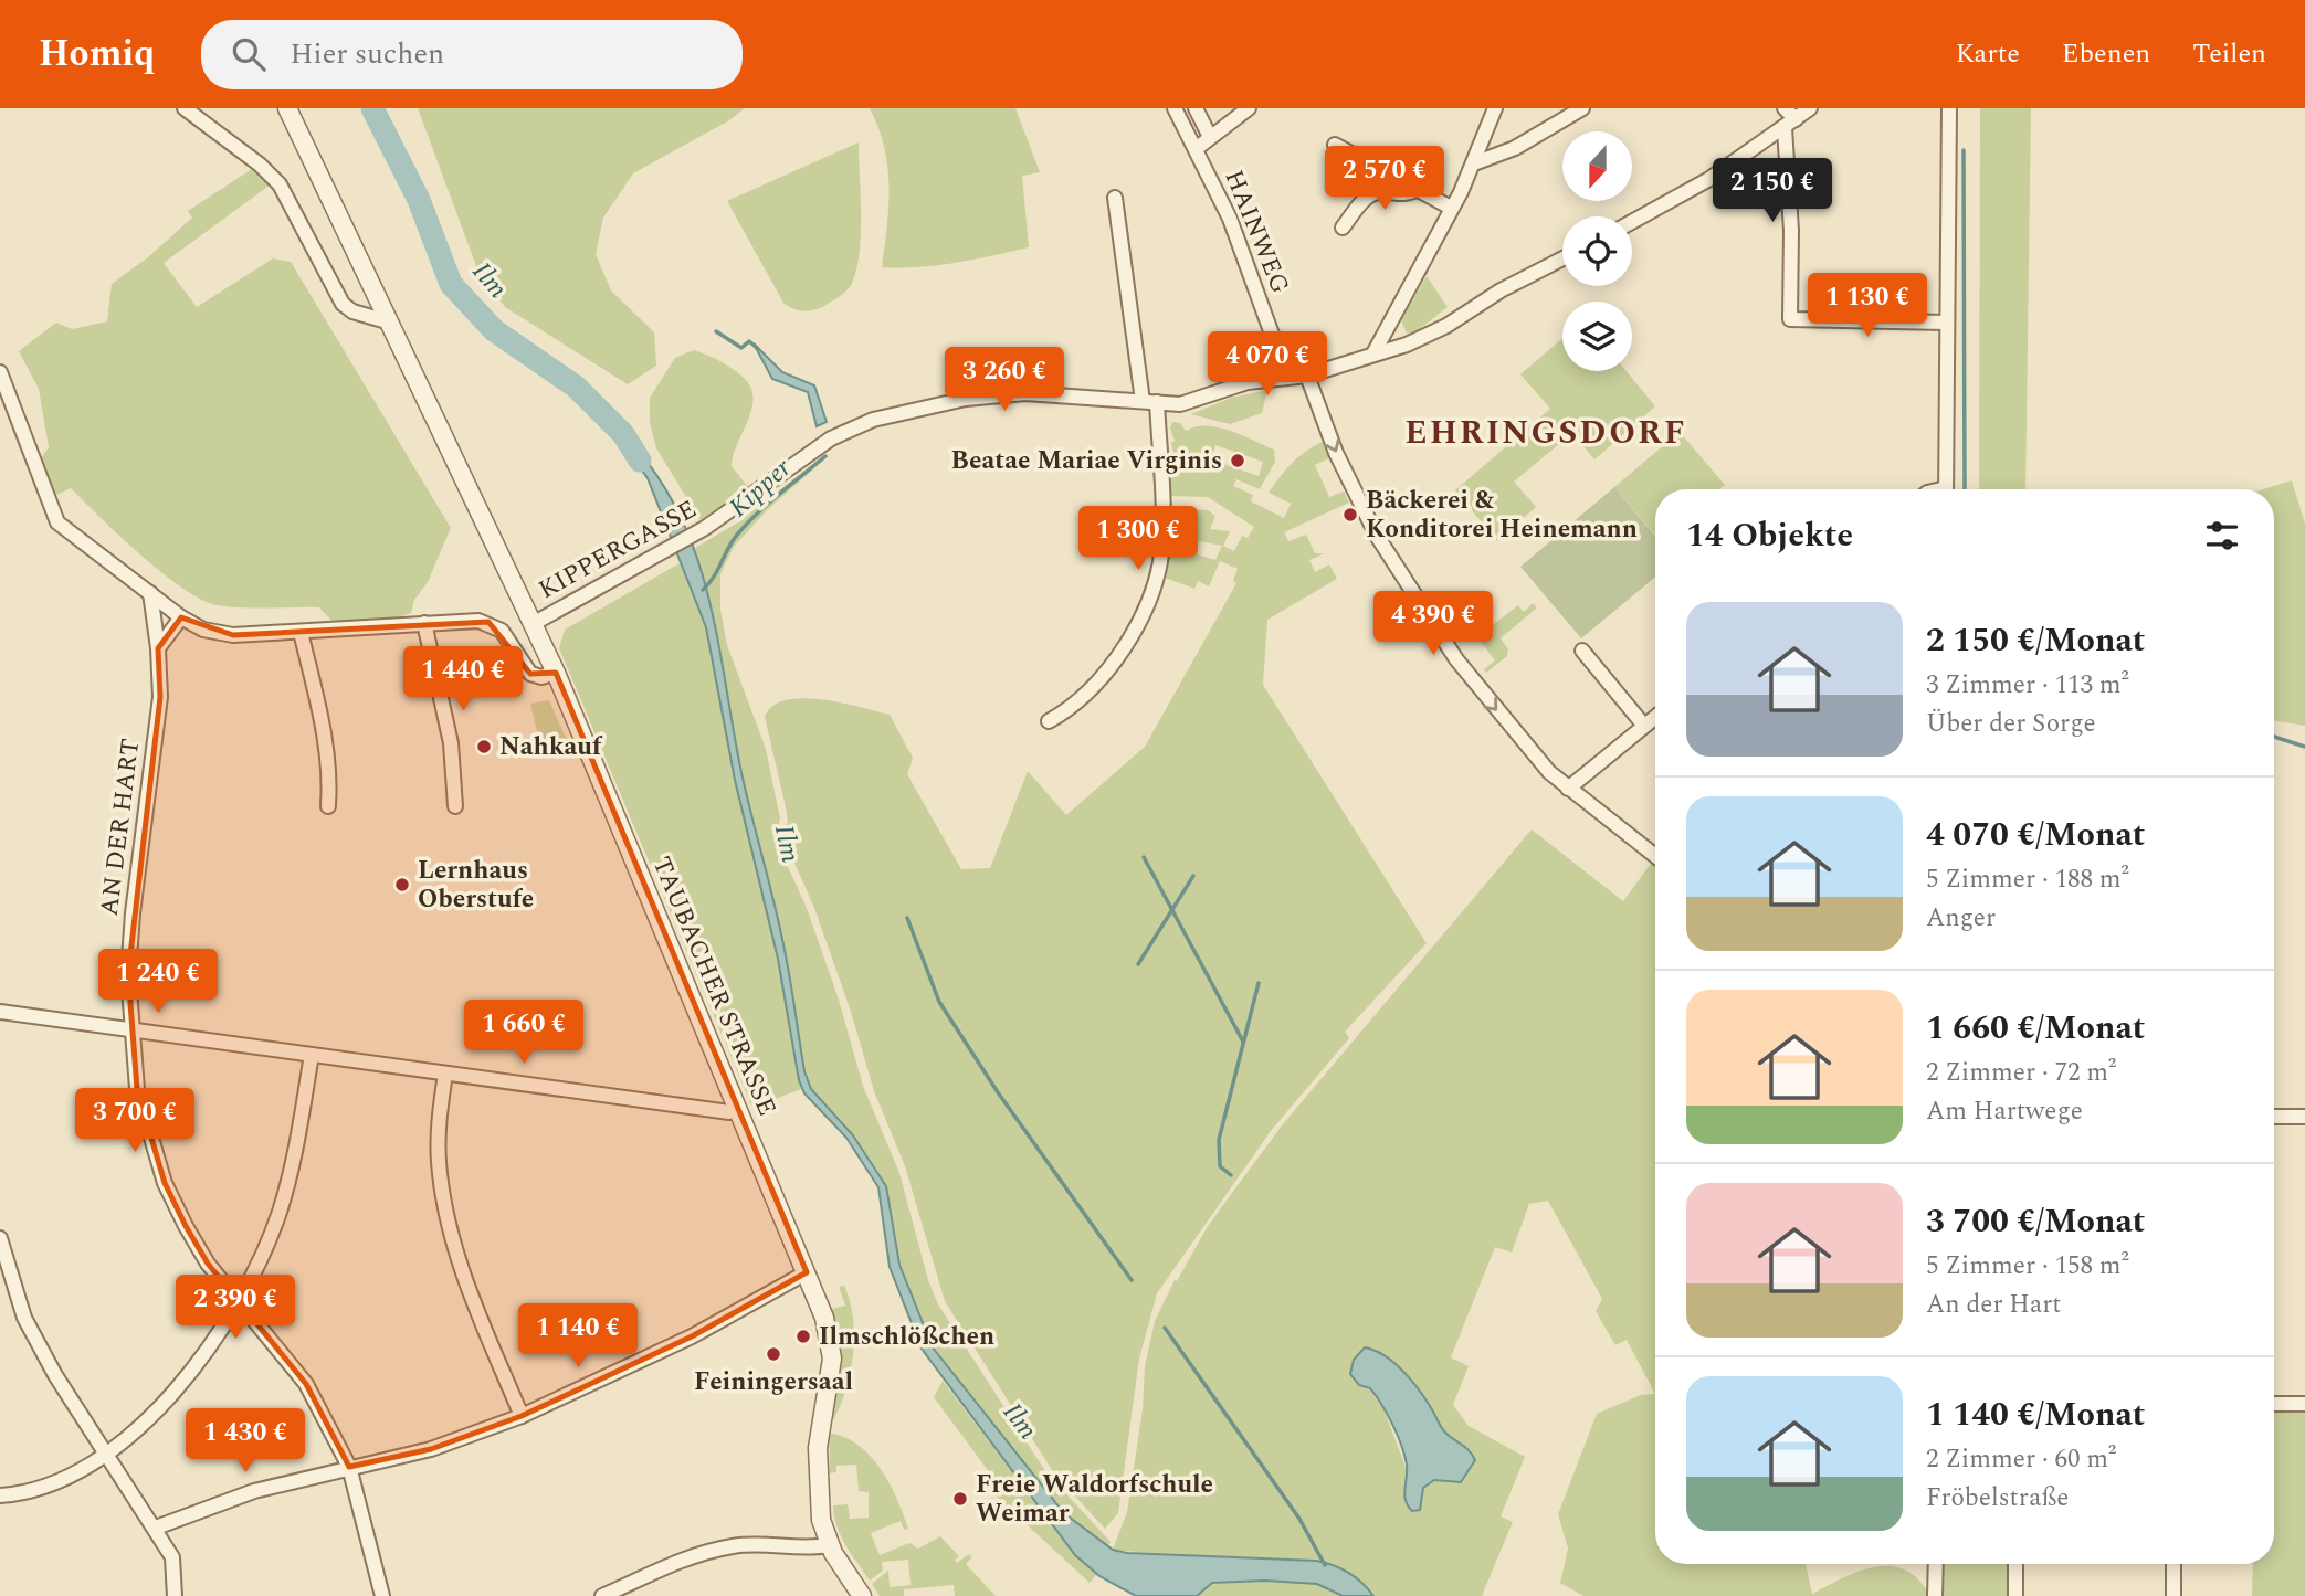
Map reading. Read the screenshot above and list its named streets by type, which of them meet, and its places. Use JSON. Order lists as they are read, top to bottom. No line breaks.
{"streets":{"street":["HAINWEG","KIPPERGASSE","AN DER HART","TAUBACHER STRASSE"]},"crossings":[["HAINWEG","KIPPERGASSE"],["KIPPERGASSE","TAUBACHER STRASSE"]],"districts":["EHRINGSDORF"],"water":["Ilm","Kipper"],"places":["Beatae Mariae Virginis","Bäckerei & Konditorei Heinemann","Nahkauf","Lernhaus Oberstufe","Ilmschlößchen","Feiningersaal","Freie Waldorfschule Weimar"],"north":"bottom","page":{"header":"Homiq","search":"Hier suchen","nav":["Karte","Ebenen","Teilen"],"price":["2 570 €","2 150 €","1 130 €","4 070 €","3 260 €","1 300 €","4 390 €","1 440 €","1 240 €","1 660 €","3 700 €","2 390 €","1 140 €","1 430 €"],"heading":"14 Objekte","list":[{"name":"2 150 €/Monat","note":"3 Zimmer · 113 m² · Über der Sorge"},{"name":"4 070 €/Monat","note":"5 Zimmer · 188 m² · Anger"},{"name":"1 660 €/Monat","note":"2 Zimmer · 72 m² · Am Hartwege"},{"name":"3 700 €/Monat","note":"5 Zimmer · 158 m² · An der Hart"},{"name":"1 140 €/Monat","note":"2 Zimmer · 60 m² · Fröbelstraße"}]}}
